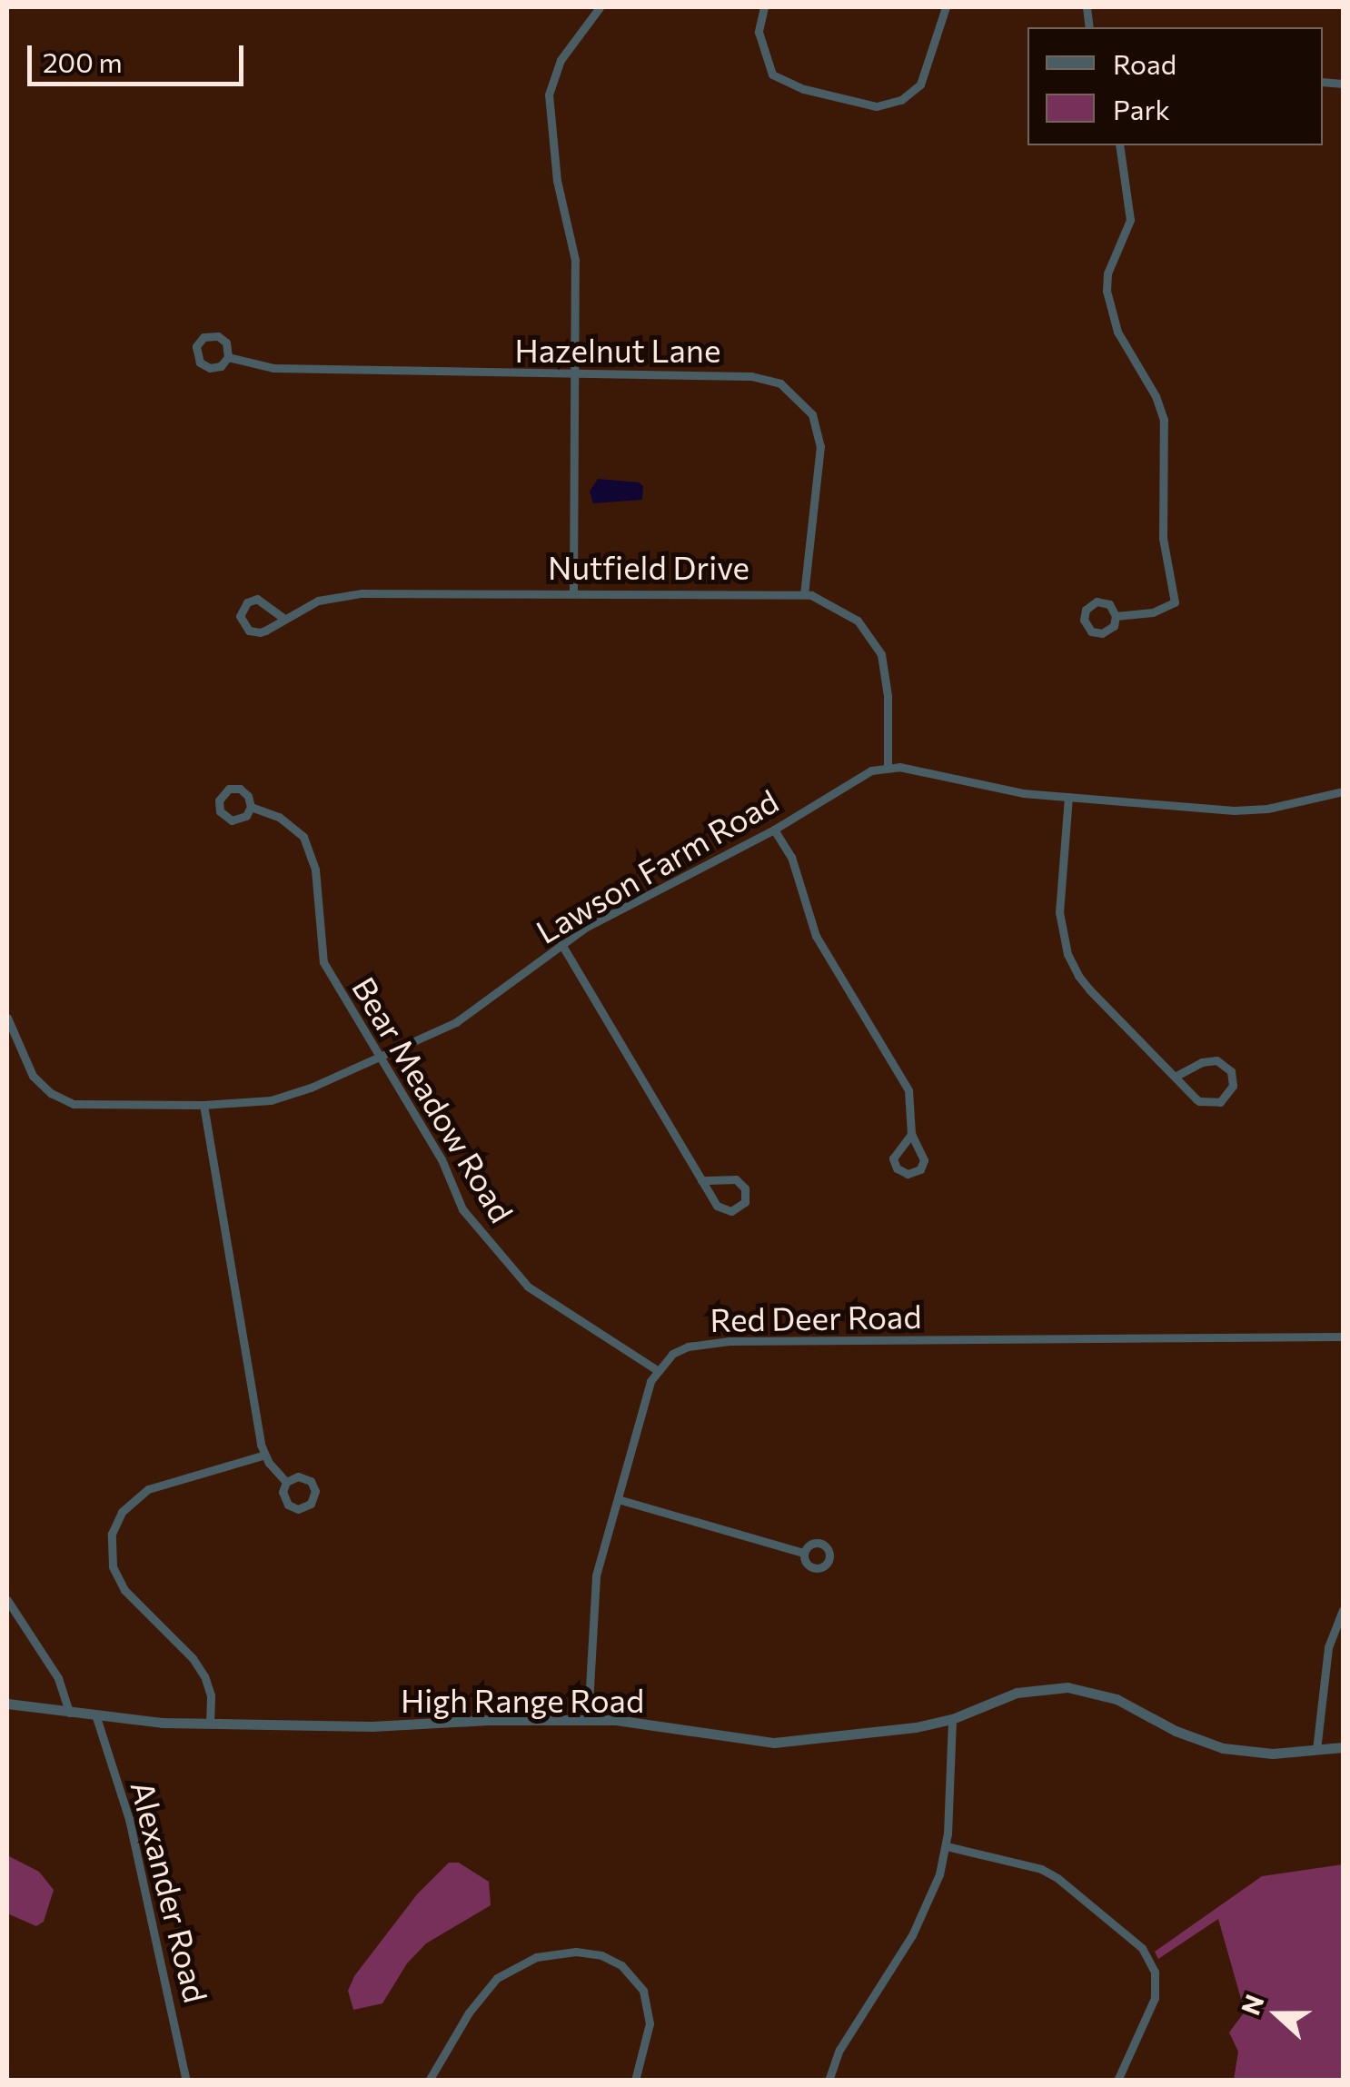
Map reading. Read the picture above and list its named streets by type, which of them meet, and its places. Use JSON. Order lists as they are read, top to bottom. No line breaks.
{"streets":{"street":["Hazelnut Lane","Nutfield Drive","Lawson Farm Road","Bear Meadow Road","Red Deer Road","High Range Road","Alexander Road"]},"crossings":[["Hazelnut Lane","Nutfield Drive"],["Nutfield Drive","Lawson Farm Road"],["Lawson Farm Road","Bear Meadow Road"],["Bear Meadow Road","Red Deer Road"],["High Range Road","Alexander Road"]],"legend":["Road","Park"],"scale_bar":"200 m","north":"left"}
